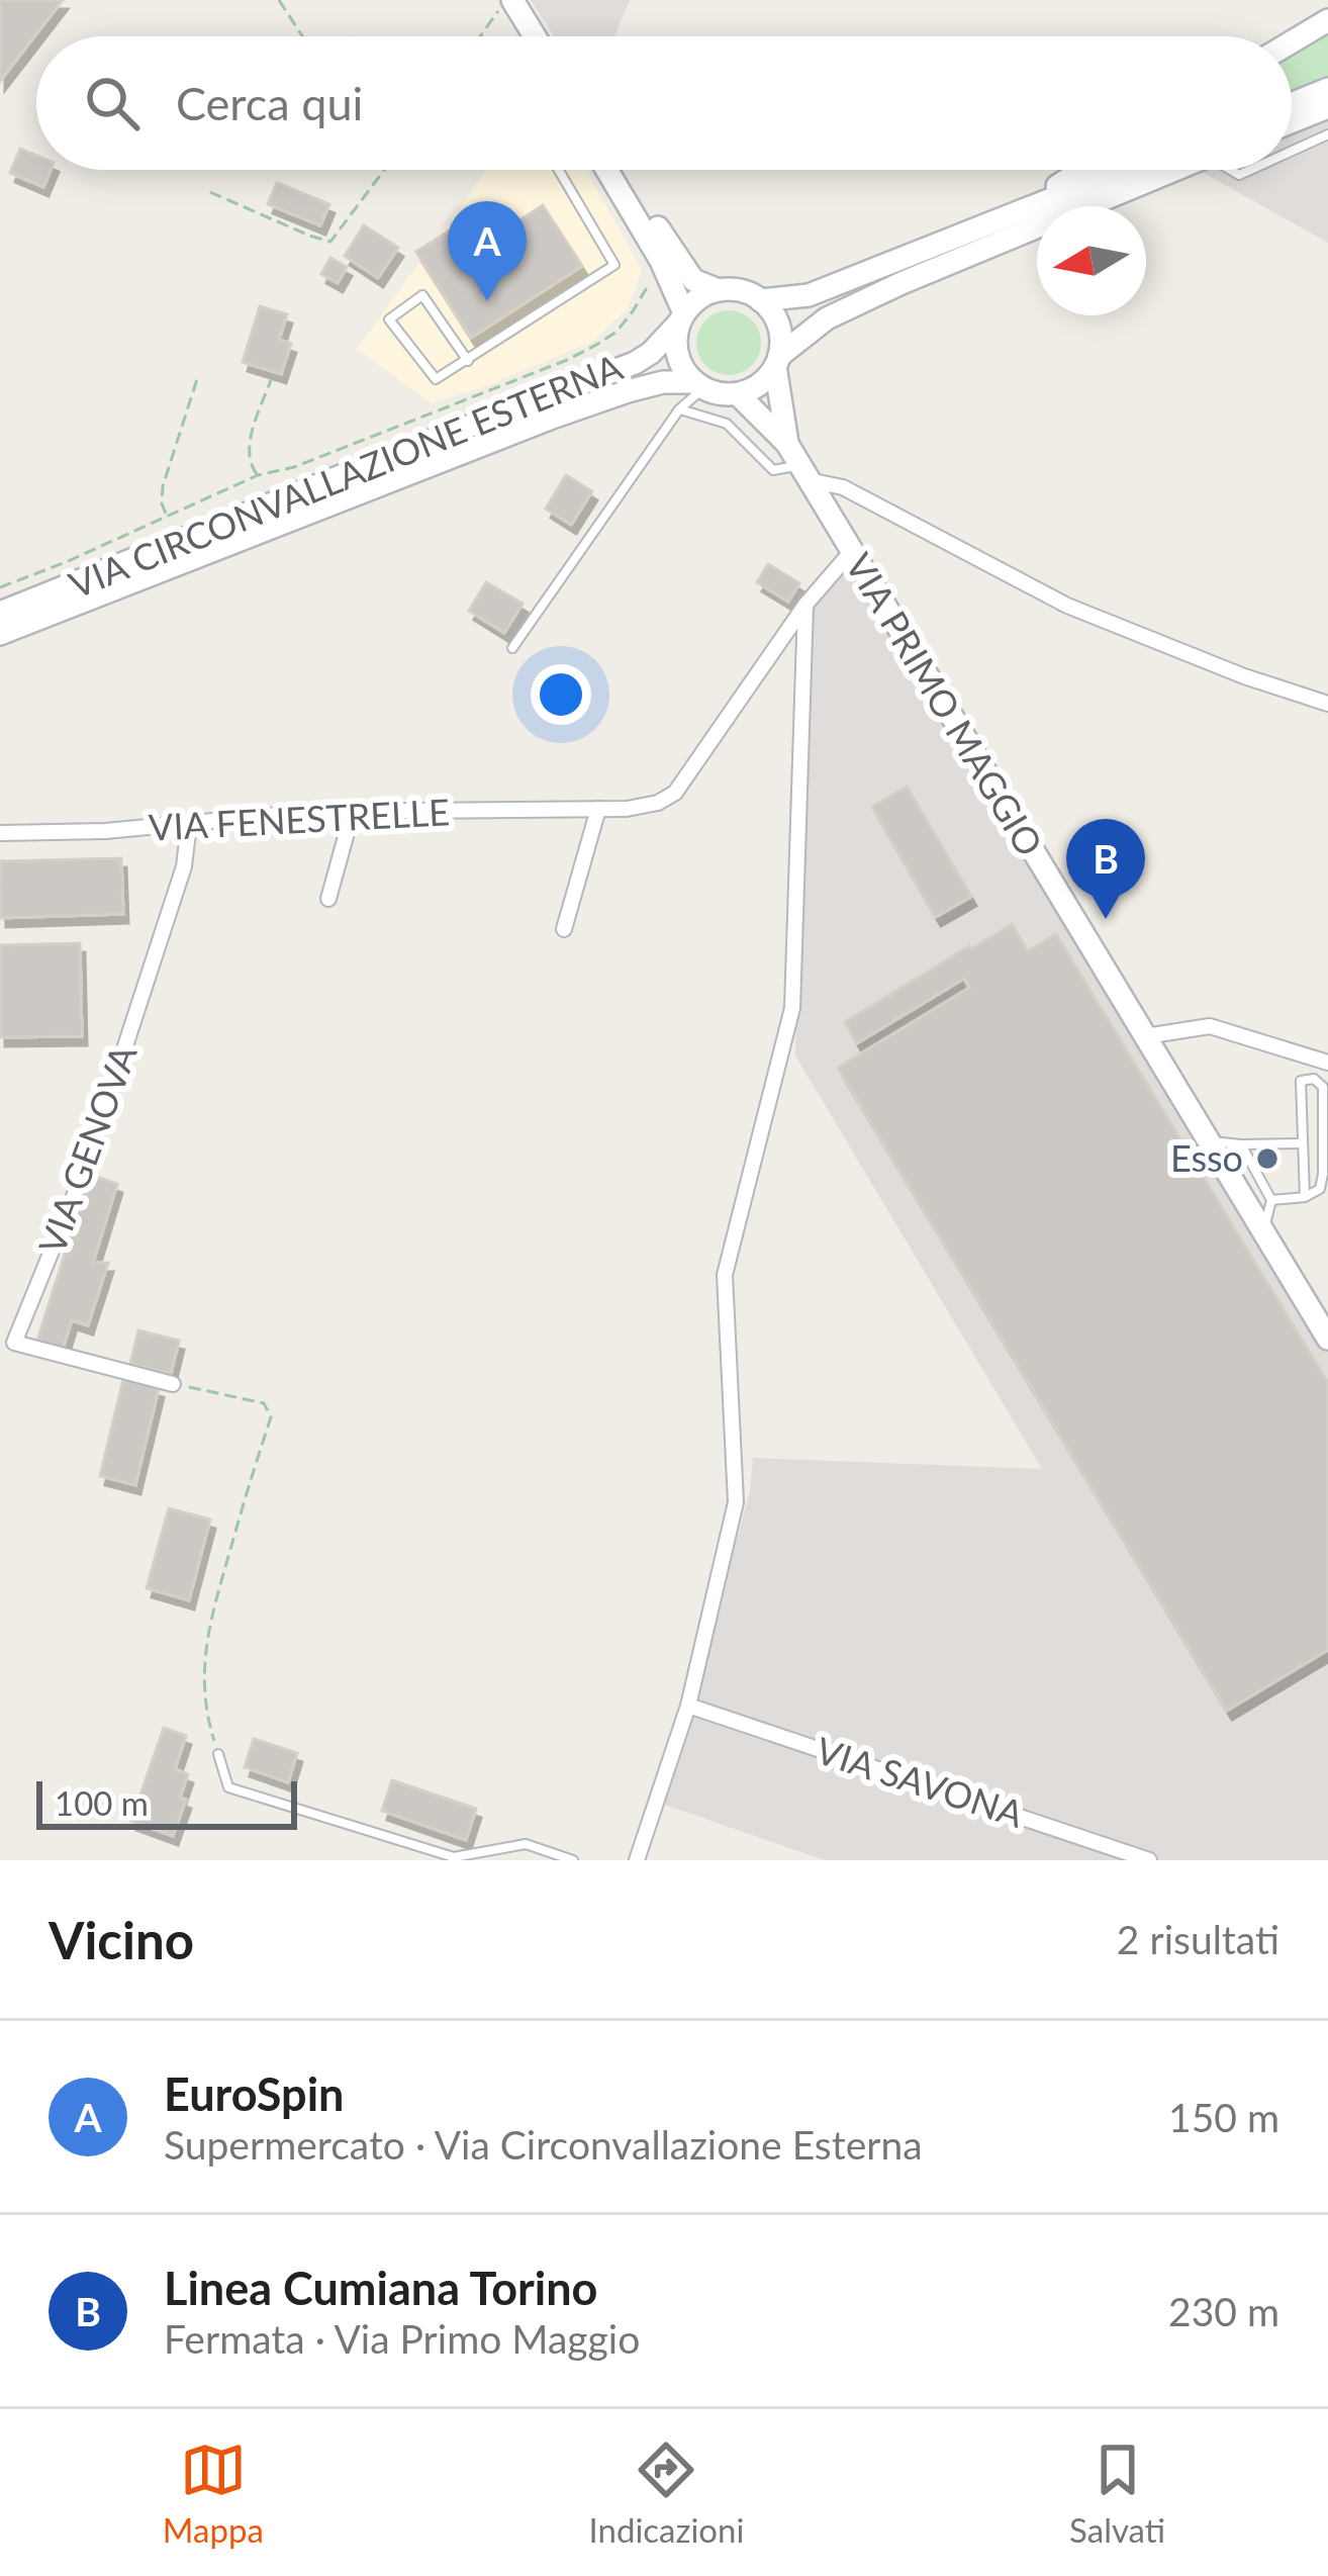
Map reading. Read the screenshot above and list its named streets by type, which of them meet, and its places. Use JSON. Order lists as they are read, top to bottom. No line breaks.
{"streets":{"main road":["VIA CIRCONVALLAZIONE ESTERNA","VIA PRIMO MAGGIO"],"street":["VIA FENESTRELLE","VIA GENOVA","VIA SAVONA"]},"crossings":[["VIA CIRCONVALLAZIONE ESTERNA","VIA PRIMO MAGGIO"],["VIA PRIMO MAGGIO","VIA FENESTRELLE"],["VIA FENESTRELLE","VIA GENOVA"]],"places":["Esso"],"scale_bar":"100 m","north":"left","page":{"search":"Cerca qui","pins":["A","B"],"scale":"100 m","heading":["Vicino","2 risultati"],"list":[{"mark":"A","name":"EuroSpin","note":"Supermercato · Via Circonvallazione Esterna","value":"150 m"},{"mark":"B","name":"Linea Cumiana Torino","note":"Fermata · Via Primo Maggio","value":"230 m"}],"nav":["Mappa","Indicazioni","Salvati"]}}
